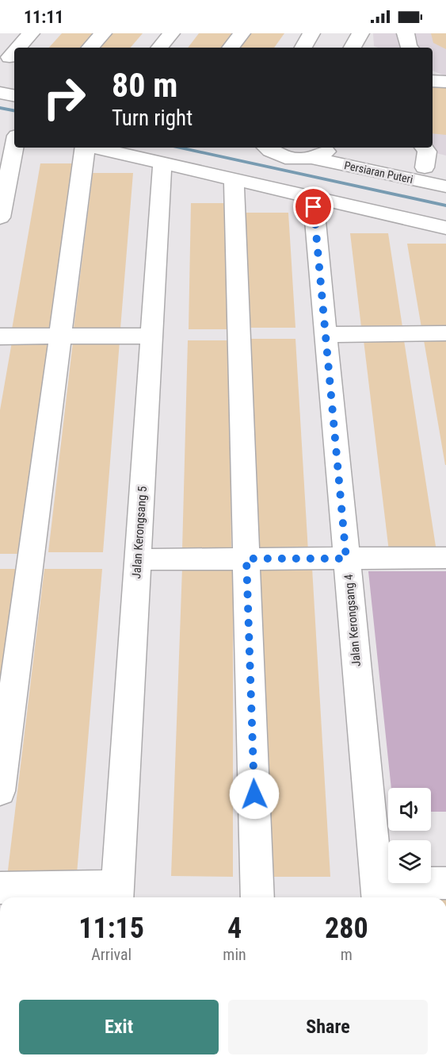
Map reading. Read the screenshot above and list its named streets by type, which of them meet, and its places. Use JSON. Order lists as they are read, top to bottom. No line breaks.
{"streets":{"street":["Persiaran Puteri","Jalan Kerongsang 5","Jalan Kerongsang 4"]},"page":{"status":"11:11","turn":["80 m","Turn right"],"eta":["11:15","Arrival","4","min","280","m"],"buttons":["Exit","Share"]}}
